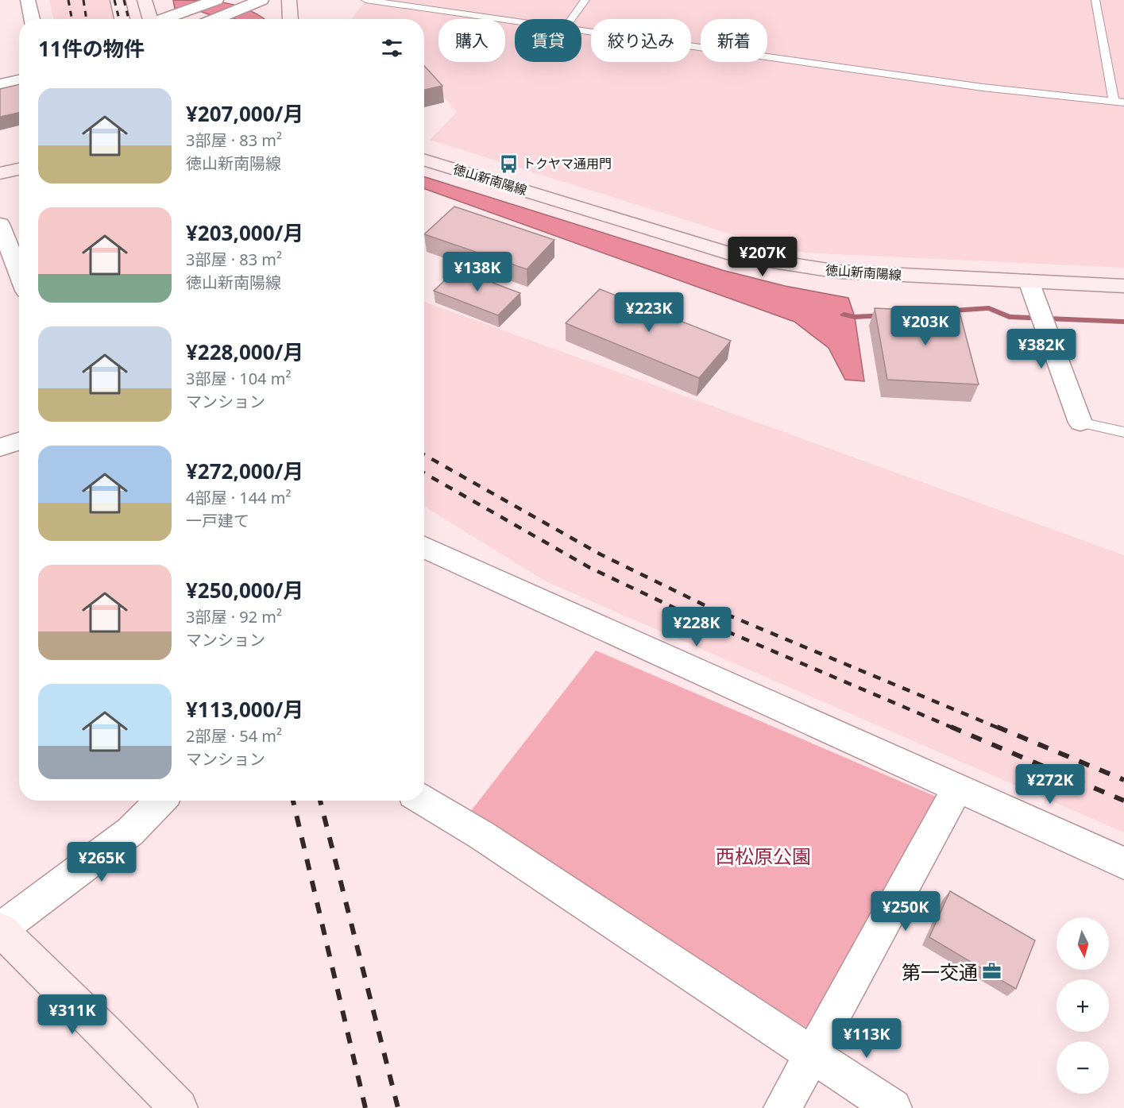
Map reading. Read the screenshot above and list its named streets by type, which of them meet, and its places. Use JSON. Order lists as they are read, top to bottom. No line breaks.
{"streets":{"main road":["徳山新南陽線"]},"parks":["西松原公園"],"places":{"bus stop":["トクヤマ通用門"],"office":["第一交通"]},"north":"bottom","page":{"chip":["購入","賃貸","絞り込み","新着"],"heading":"11件の物件","list":[{"name":"¥207,000/月","note":"3部屋 · 83 m² · 徳山新南陽線"},{"name":"¥203,000/月","note":"3部屋 · 83 m² · 徳山新南陽線"},{"name":"¥228,000/月","note":"3部屋 · 104 m² · マンション"},{"name":"¥272,000/月","note":"4部屋 · 144 m² · 一戸建て"},{"name":"¥250,000/月","note":"3部屋 · 92 m² · マンション"},{"name":"¥113,000/月","note":"2部屋 · 54 m² · マンション"}],"price":["¥207K","¥138K","¥223K","¥203K","¥382K","¥228K","¥272K","¥265K","¥250K","¥311K","¥113K"],"map_buttons":["+","−"]}}
